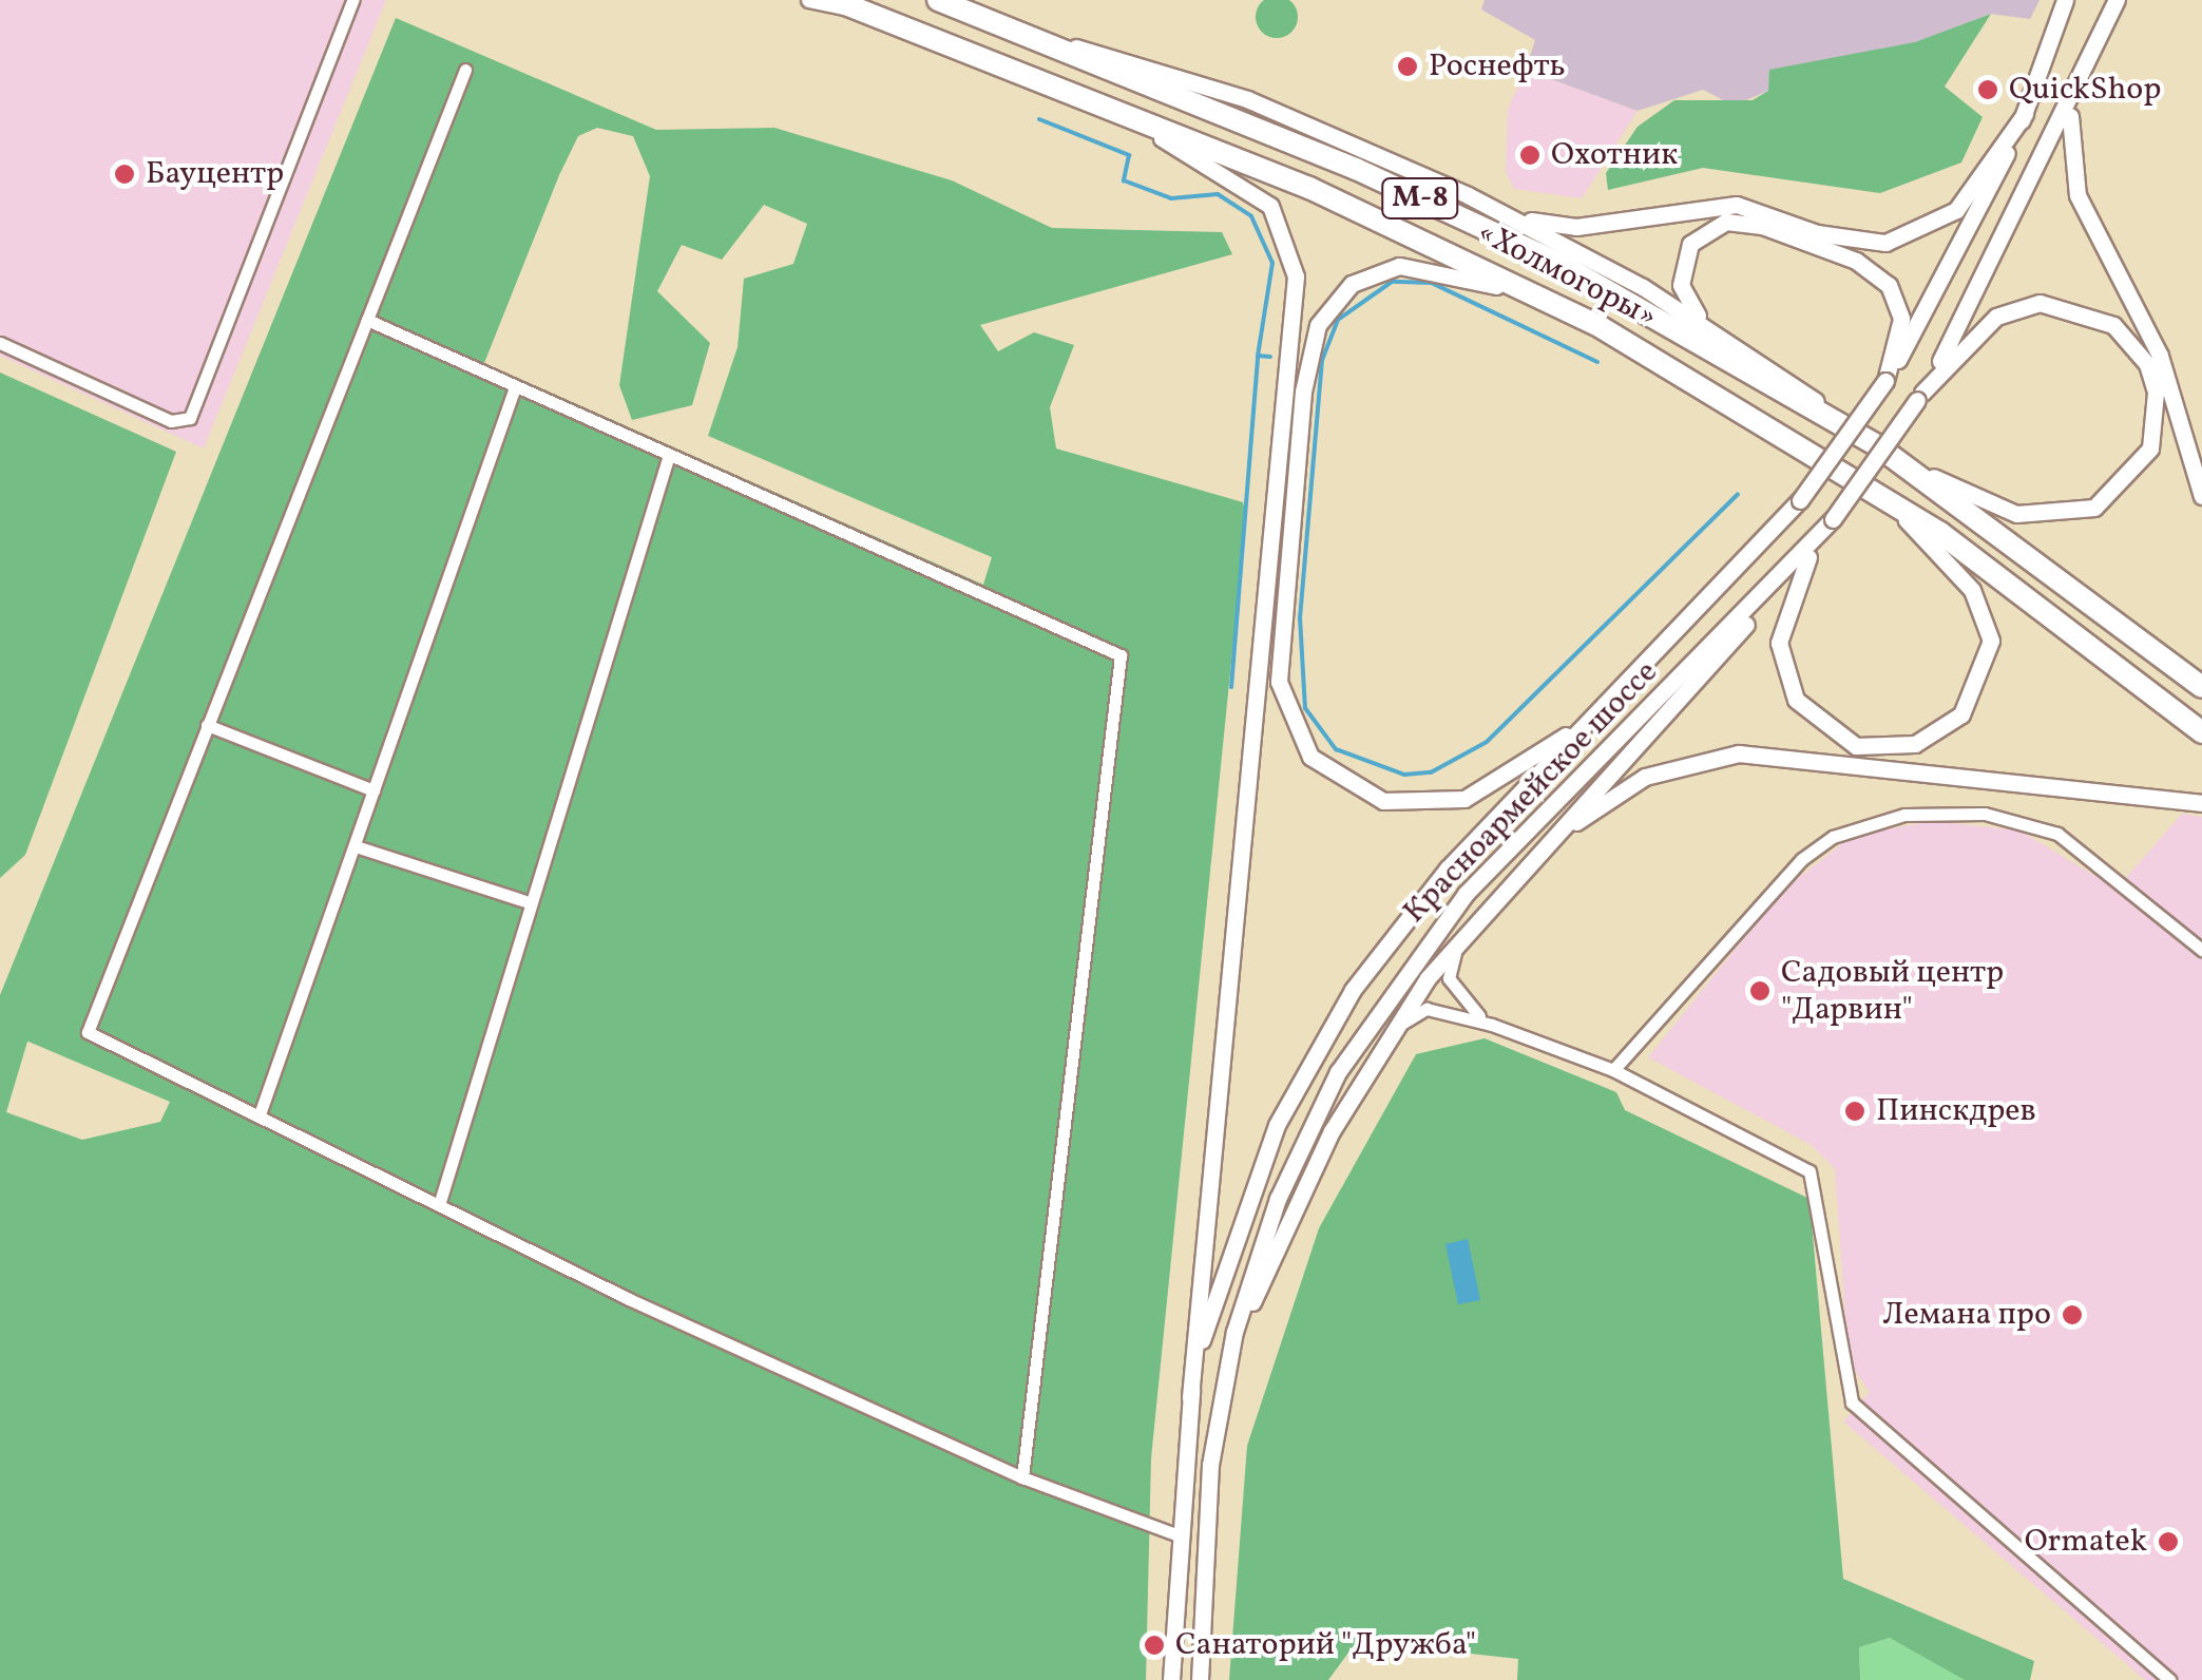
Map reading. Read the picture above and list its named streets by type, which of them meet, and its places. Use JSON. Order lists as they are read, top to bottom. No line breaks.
{"streets":{"highway":["М-8","«Холмогоры»"],"main road":["Красноармейское шоссе"]},"places":["Роснефть","QuickShop","Охотник","Бауцентр","Садовый центр \"Дарвин\"","Пинскдрев","Лемана про","Ormatek","Санаторий \"Дружба\""]}
